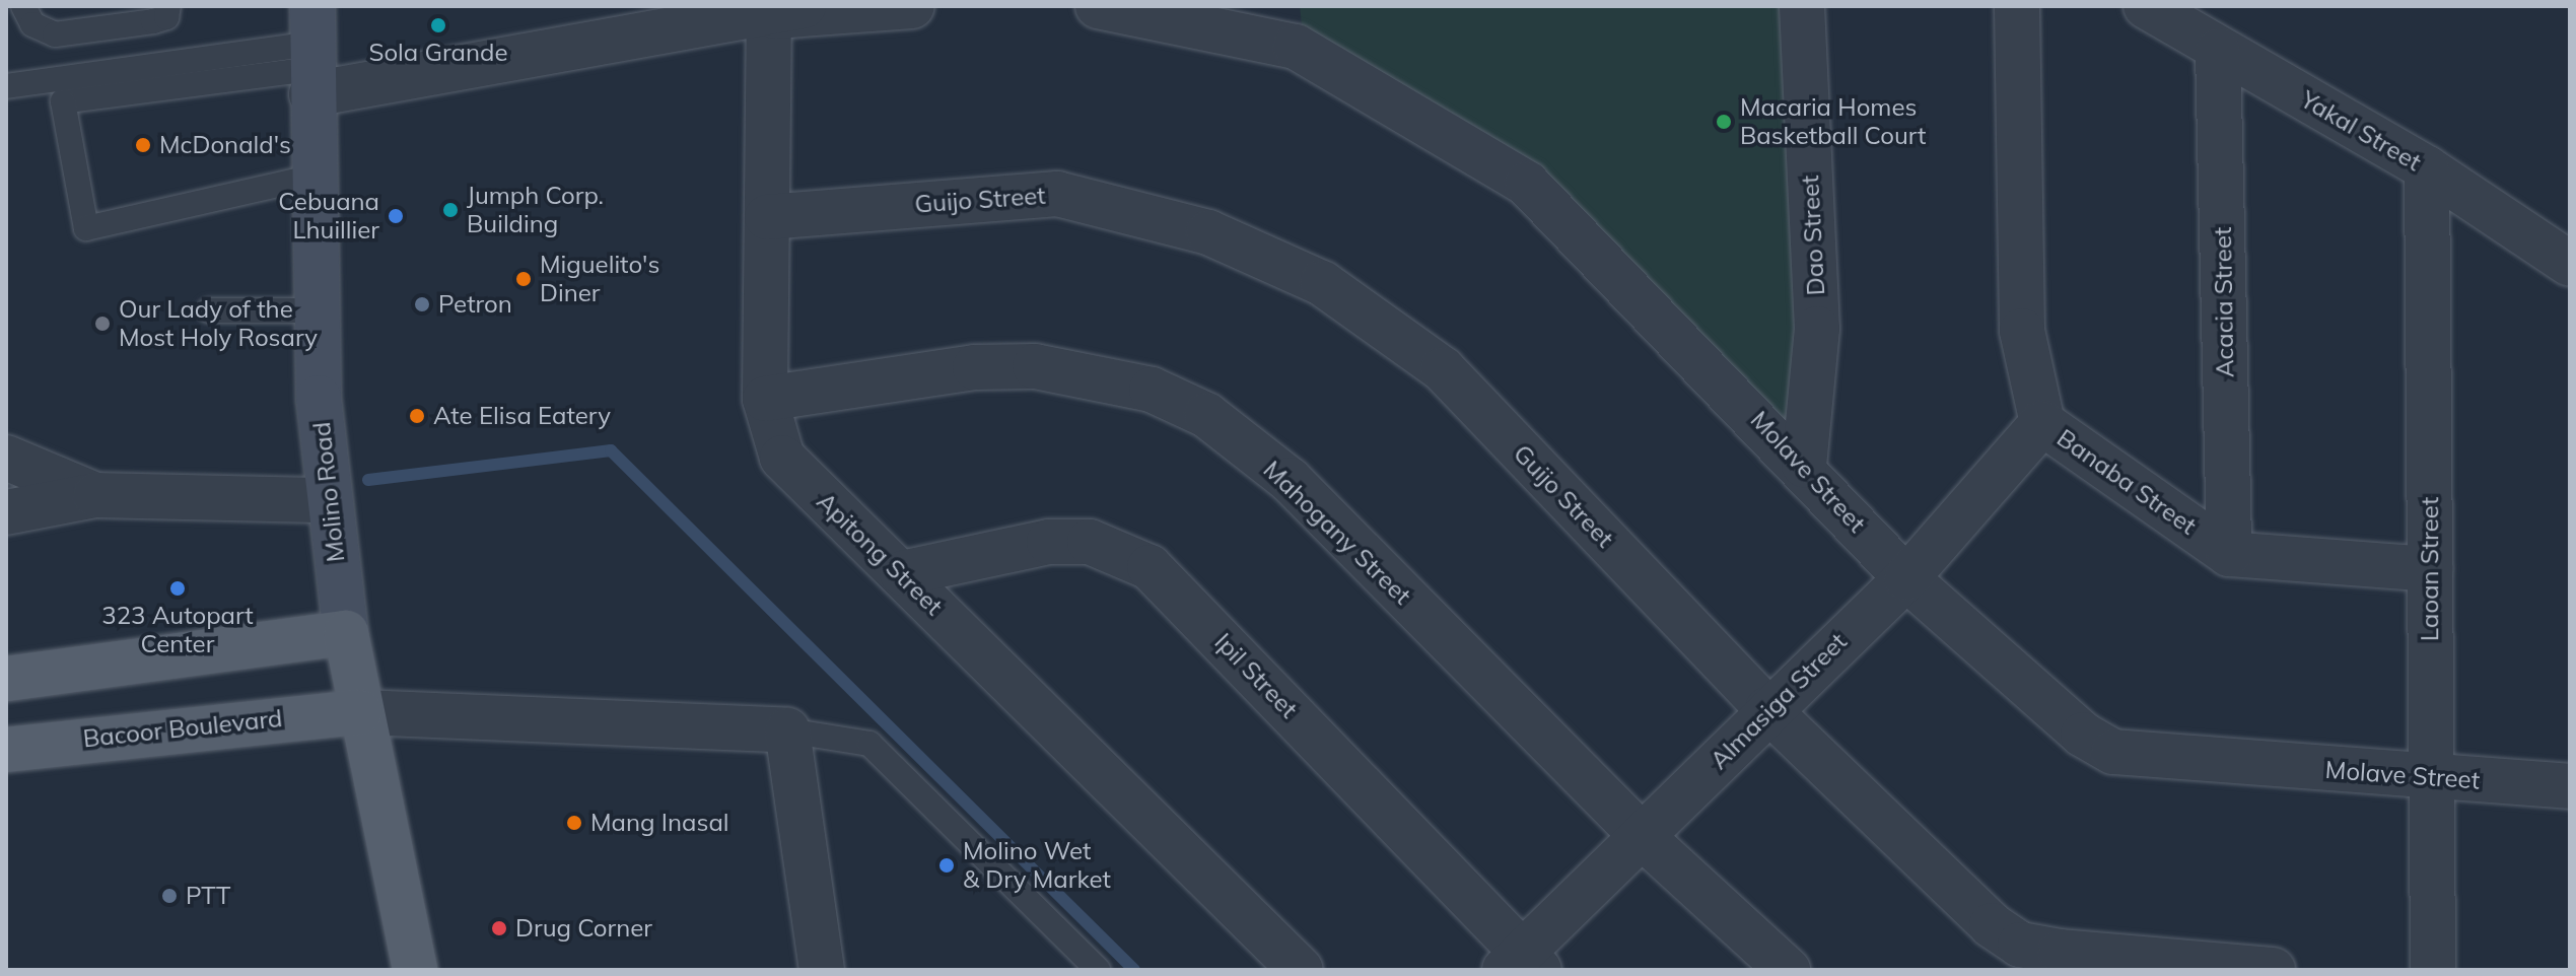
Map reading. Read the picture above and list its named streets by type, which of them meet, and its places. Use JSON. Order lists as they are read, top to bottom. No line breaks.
{"streets":{"main road":["Molino Road","Bacoor Boulevard"],"street":["Yakal Street","Guijo Street","Dao Street","Acacia Street","Molave Street","Banaba Street","Mahogany Street","Apitong Street","Laoan Street","Ipil Street","Almasiga Street"]},"crossings":[["Yakal Street","Acacia Street"],["Yakal Street","Laoan Street"],["Guijo Street","Apitong Street"],["Guijo Street","Almasiga Street"],["Dao Street","Molave Street"],["Acacia Street","Banaba Street"],["Molave Street","Laoan Street"],["Molave Street","Almasiga Street"],["Banaba Street","Almasiga Street"],["Molino Road","Bacoor Boulevard"],["Mahogany Street","Apitong Street"],["Mahogany Street","Almasiga Street"],["Apitong Street","Ipil Street"],["Ipil Street","Almasiga Street"]],"places":["Sola Grande","Macaria Homes Basketball Court","McDonald's","Jumph Corp. Building","Cebuana Lhuillier","Miguelito's Diner","Petron","Our Lady of the Most Holy Rosary","Ate Elisa Eatery","323 Autopart Center","Mang Inasal","Molino Wet & Dry Market","PTT","Drug Corner"]}
